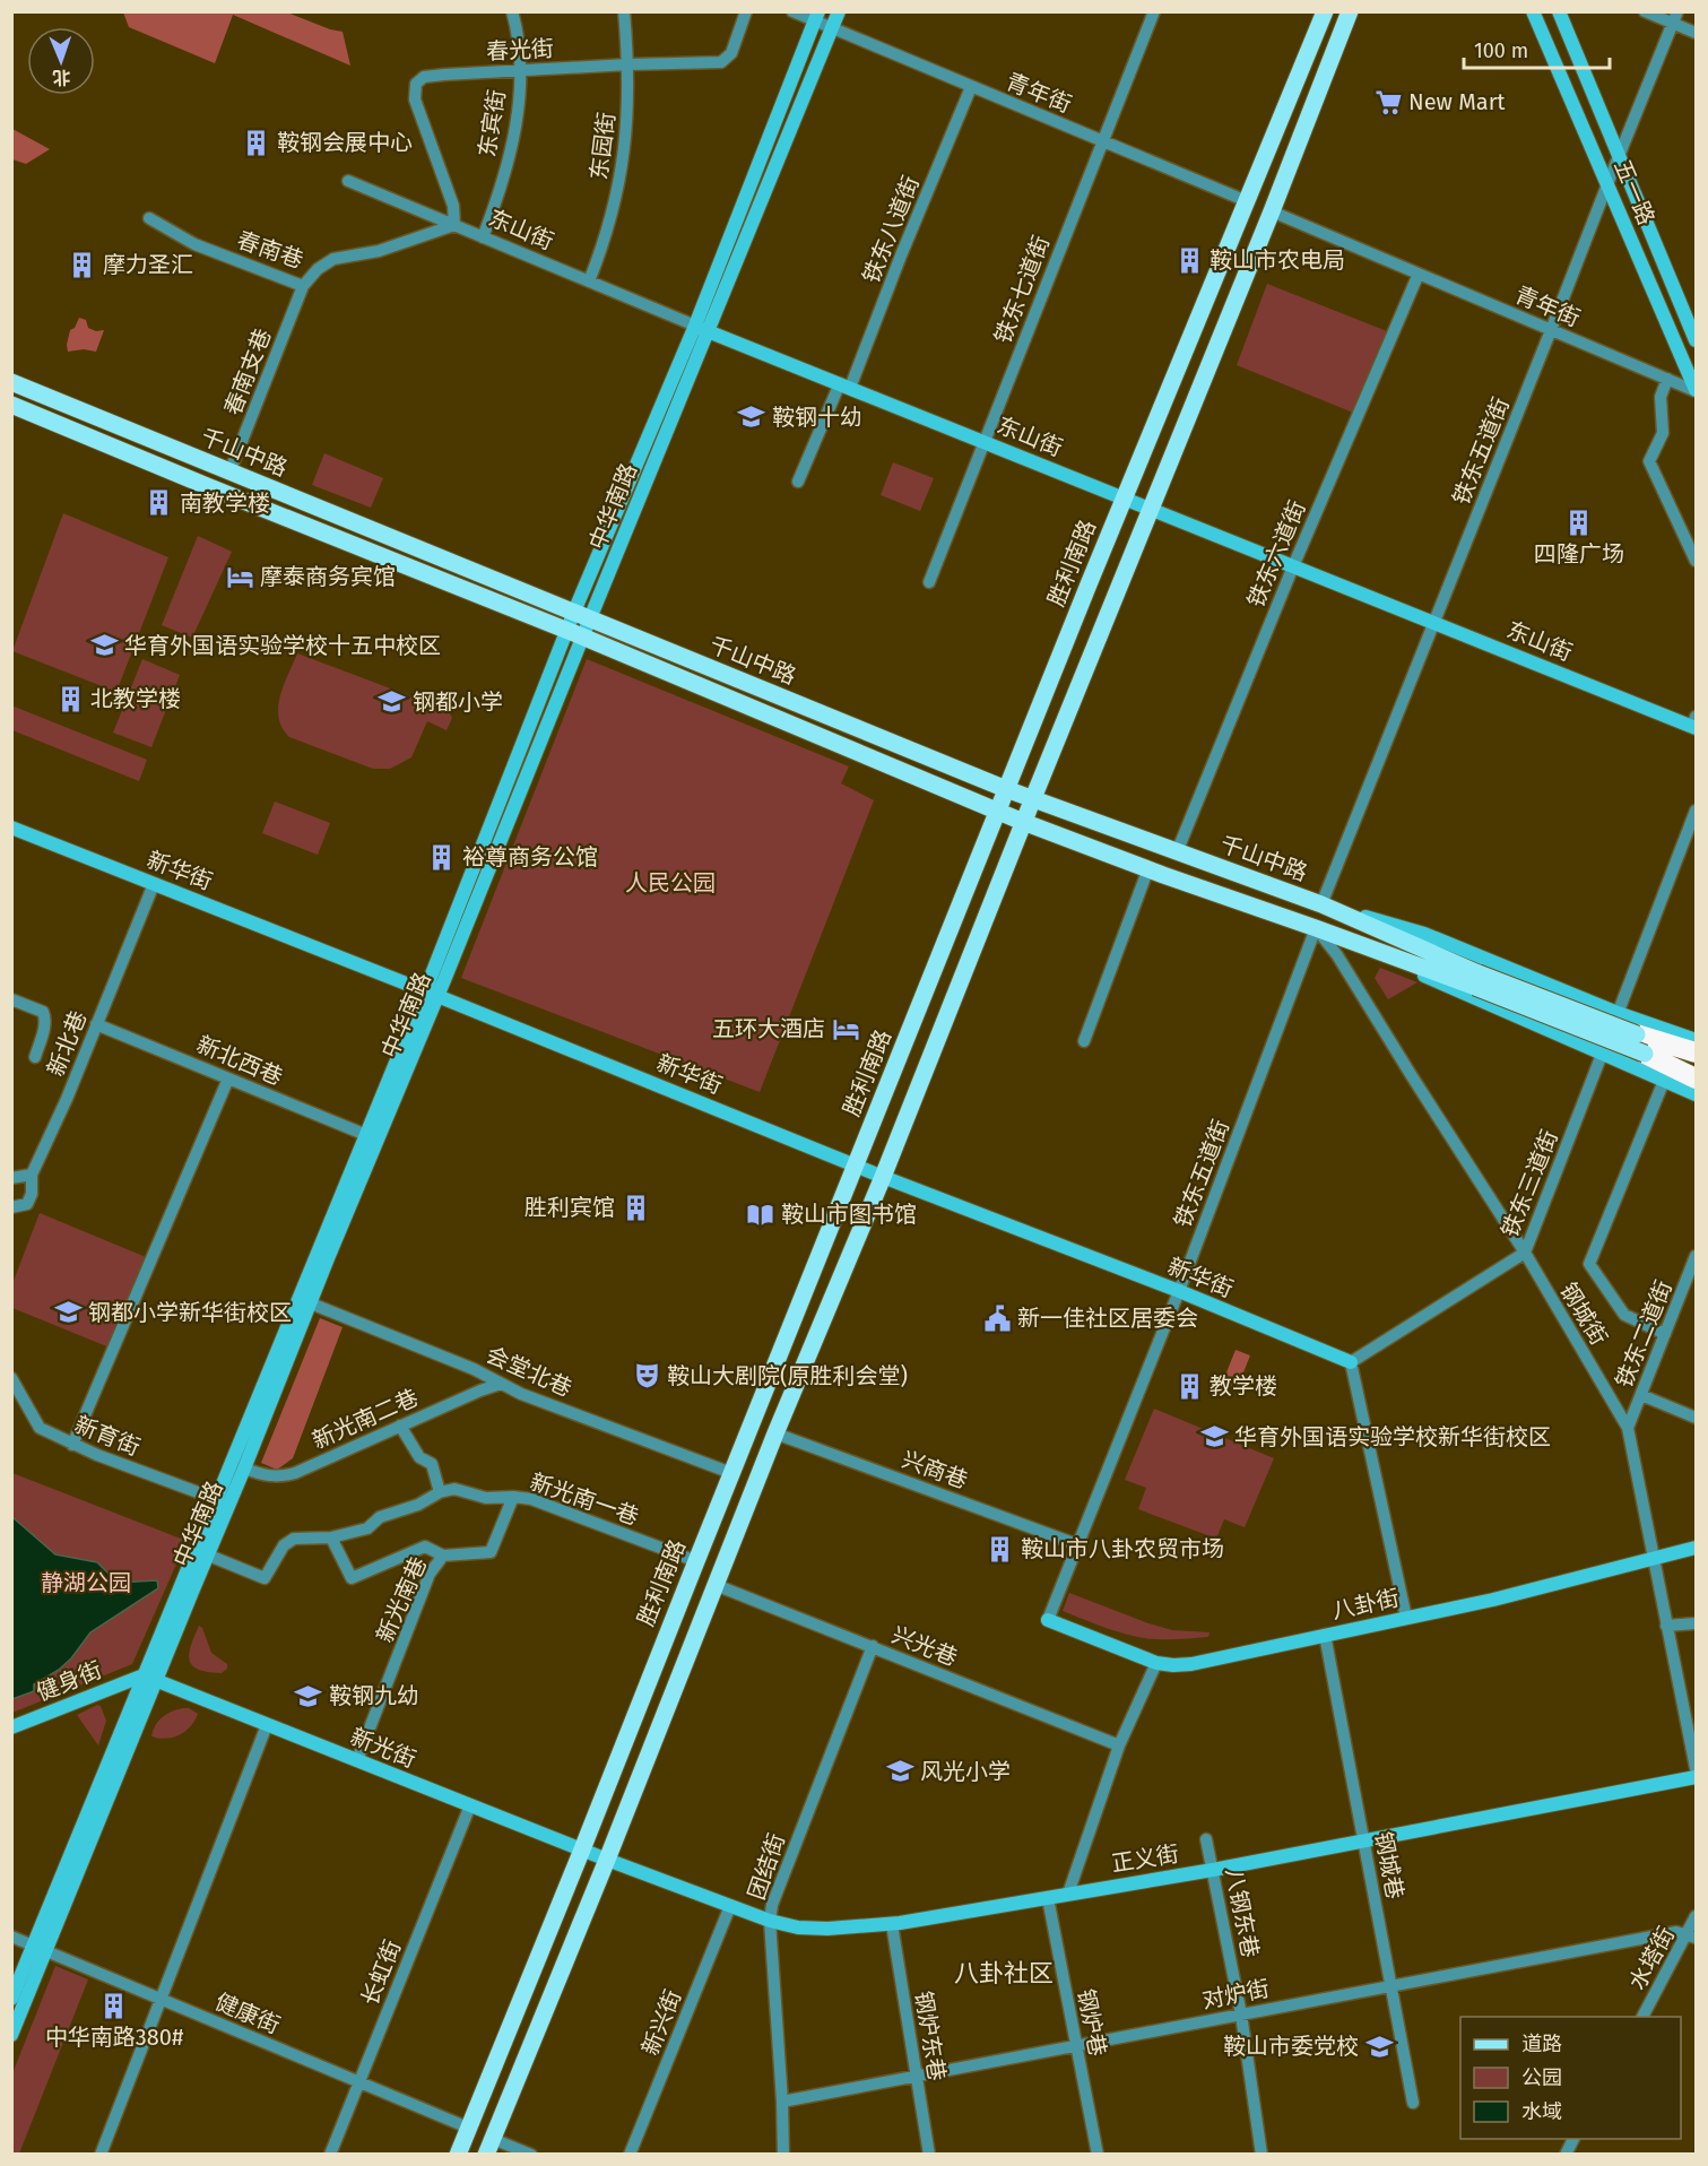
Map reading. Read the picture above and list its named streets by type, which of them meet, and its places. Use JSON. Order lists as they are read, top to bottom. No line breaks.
{"streets":{"main road":["五一路","东山街","千山中路","中华南路","胜利南路","新华街","八卦街","健身街","新光街","正义街"],"street":["春光街","青年街","东宾街","东园街","铁东八道街","春南巷","铁东七道街","春南支巷","铁东五道街","铁东六道街","新北巷","新北西巷","铁东三道街","钢城街","铁东二道街","会堂北巷","新光南二巷","新育街","兴商巷","新光南一巷","新光南巷","兴光巷","钢城巷","团结街","八钢东巷","水塔街","长虹街","对炉街","健康街","新兴街","钢炉巷","钢炉东巷"]},"crossings":[["春光街","东宾街"],["春光街","东园街"],["春光街","东山街"],["春光街","春南巷"],["青年街","五一路"],["青年街","铁东八道街"],["青年街","铁东七道街"],["青年街","铁东五道街"],["青年街","铁东六道街"],["青年街","胜利南路"],["东宾街","东山街"],["东园街","东山街"],["五一路","铁东五道街"],["东山街","铁东八道街"],["东山街","春南巷"],["东山街","铁东七道街"],["东山街","铁东五道街"],["东山街","铁东六道街"],["东山街","胜利南路"],["春南巷","春南支巷"],["春南支巷","千山中路"],["铁东五道街","千山中路"],["铁东五道街","新华街"],["铁东五道街","钢城街"],["铁东五道街","兴商巷"],["铁东五道街","八卦街"],["千山中路","铁东六道街"],["千山中路","胜利南路"],["千山中路","钢城街"],["中华南路","新华街"],["中华南路","会堂北巷"],["中华南路","新光南二巷"],["中华南路","新光南一巷"],["中华南路","健身街"],["中华南路","新光街"],["中华南路","健康街"],["胜利南路","新华街"],["胜利南路","会堂北巷"],["胜利南路","新光南一巷"],["胜利南路","新光街"],["胜利南路","健康街"],["新华街","新北巷"],["新华街","铁东三道街"],["新北巷","新北西巷"],["铁东三道街","钢城街"],["钢城街","铁东二道街"],["钢城街","八卦街"],["会堂北巷","新光南二巷"],["新光南一巷","新光南巷"],["新光南巷","新光街"],["八卦街","钢城巷"],["兴光巷","团结街"],["健身街","新光街"],["新光街","正义街"],["新光街","长虹街"],["正义街","钢城巷"],["正义街","团结街"],["正义街","八钢东巷"],["正义街","新兴街"],["正义街","钢炉巷"],["正义街","钢炉东巷"],["钢城巷","对炉街"],["团结街","对炉街"],["八钢东巷","对炉街"],["水塔街","对炉街"],["长虹街","健康街"],["对炉街","钢炉巷"],["对炉街","钢炉东巷"]],"districts":["八卦社区"],"parks":["人民公园","静湖公园"],"places":{"supermarket":["New Mart"],"building":["鞍钢会展中心","鞍山市农电局","摩力圣汇","南教学楼","四隆广场","北教学楼","裕尊商务公馆","胜利宾馆","教学楼","鞍山市八卦农贸市场","中华南路380#"],"school or university":["鞍钢十幼","华育外国语实验学校十五中校区","钢都小学","钢都小学新华街校区","华育外国语实验学校新华街校区","鞍钢九幼","风光小学","鞍山市委党校"],"hotel":["摩泰商务宾馆","五环大酒店"],"library":["鞍山市图书馆"],"public building":["新一佳社区居委会"],"theatre":["鞍山大剧院(原胜利会堂)"]},"legend":["道路","公园","水域"],"scale_bar":"100 m","north":"bottom"}
